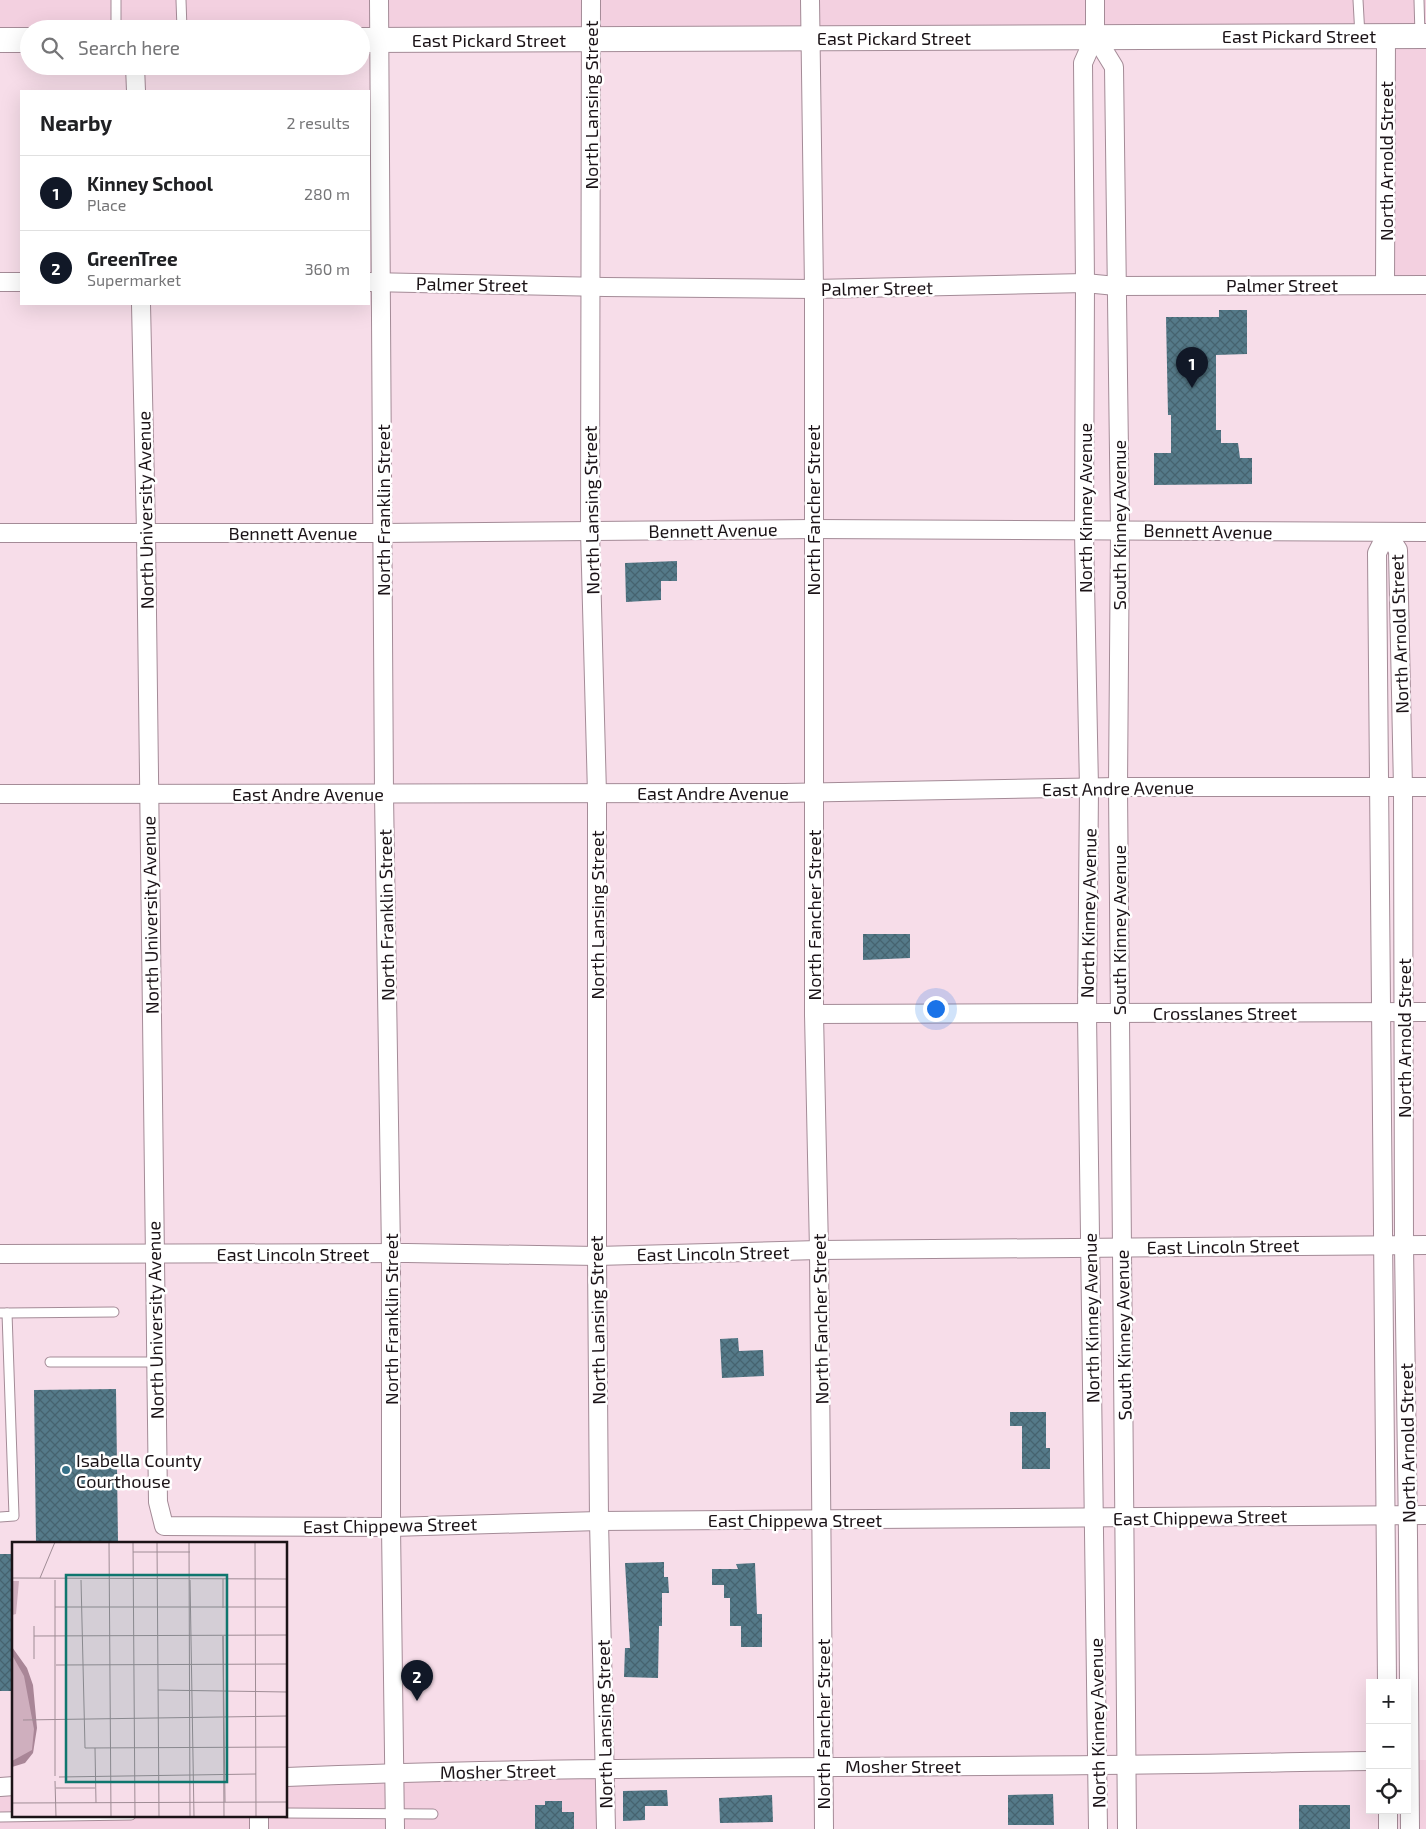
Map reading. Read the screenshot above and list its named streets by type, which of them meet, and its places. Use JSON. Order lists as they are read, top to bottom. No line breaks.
{"streets":{"main road":["East Pickard Street"],"street":["North Lansing Street","North Arnold Street","Palmer Street","North Kinney Avenue","North University Avenue","North Franklin Street","North Fancher Street","South Kinney Avenue","Bennett Avenue","East Andre Avenue","Crosslanes Street","East Lincoln Street","East Chippewa Street","Mosher Street"]},"crossings":[["East Pickard Street","North Lansing Street"],["East Pickard Street","North Arnold Street"],["East Pickard Street","North Kinney Avenue"],["East Pickard Street","North Franklin Street"],["East Pickard Street","North Fancher Street"],["East Pickard Street","South Kinney Avenue"],["North Lansing Street","Palmer Street"],["North Lansing Street","Bennett Avenue"],["North Lansing Street","East Andre Avenue"],["North Lansing Street","East Lincoln Street"],["North Lansing Street","East Chippewa Street"],["North Lansing Street","Mosher Street"],["North Arnold Street","Palmer Street"],["North Arnold Street","Bennett Avenue"],["North Arnold Street","East Andre Avenue"],["North Arnold Street","Crosslanes Street"],["North Arnold Street","East Lincoln Street"],["North Arnold Street","East Chippewa Street"],["Palmer Street","North Kinney Avenue"],["Palmer Street","North Franklin Street"],["Palmer Street","North Fancher Street"],["Palmer Street","South Kinney Avenue"],["North Kinney Avenue","South Kinney Avenue"],["North Kinney Avenue","Bennett Avenue"],["North Kinney Avenue","East Andre Avenue"],["North Kinney Avenue","Crosslanes Street"],["North Kinney Avenue","East Lincoln Street"],["North Kinney Avenue","East Chippewa Street"],["North Kinney Avenue","Mosher Street"],["North University Avenue","Bennett Avenue"],["North University Avenue","East Andre Avenue"],["North University Avenue","East Lincoln Street"],["North University Avenue","East Chippewa Street"],["North Franklin Street","Bennett Avenue"],["North Franklin Street","East Andre Avenue"],["North Franklin Street","East Lincoln Street"],["North Franklin Street","East Chippewa Street"],["North Franklin Street","Mosher Street"],["North Fancher Street","Bennett Avenue"],["North Fancher Street","East Andre Avenue"],["North Fancher Street","Crosslanes Street"],["North Fancher Street","East Lincoln Street"],["North Fancher Street","East Chippewa Street"],["North Fancher Street","Mosher Street"],["South Kinney Avenue","Bennett Avenue"],["South Kinney Avenue","East Andre Avenue"],["South Kinney Avenue","Crosslanes Street"],["South Kinney Avenue","East Lincoln Street"],["South Kinney Avenue","East Chippewa Street"],["South Kinney Avenue","Mosher Street"]],"places":["Isabella County Courthouse"],"page":{"search":"Search here","heading":["Nearby","2 results"],"list":[{"mark":"1","name":"Kinney School","note":"Place","value":"280 m"},{"mark":"2","name":"GreenTree","note":"Supermarket","value":"360 m"}],"pins":["1","2"],"map_buttons":["+","−"]}}
